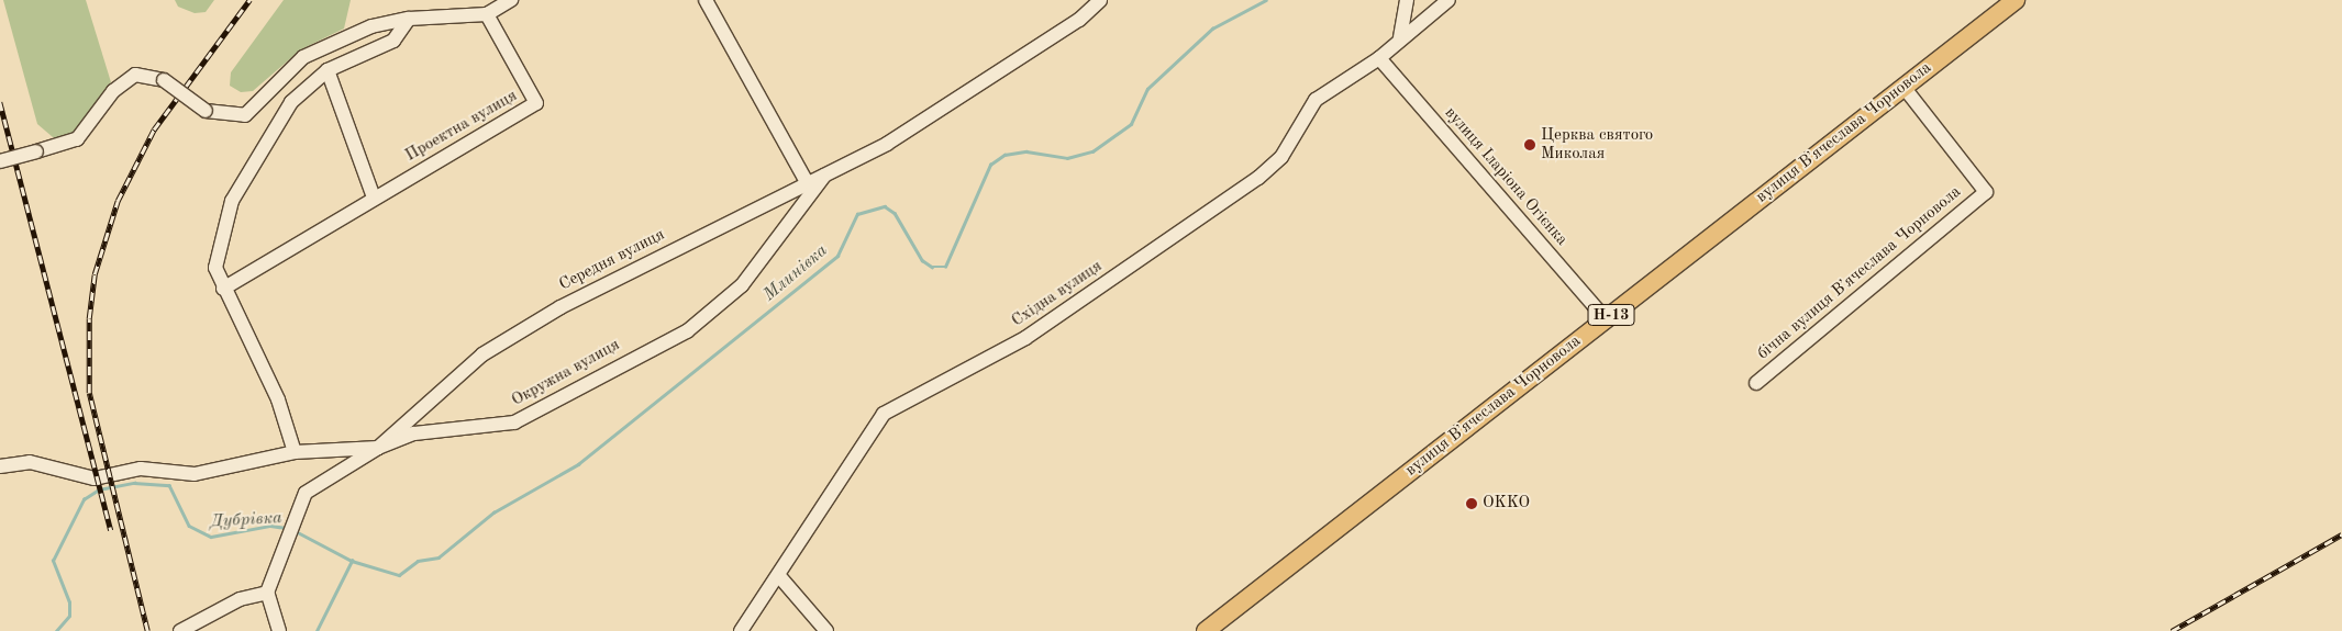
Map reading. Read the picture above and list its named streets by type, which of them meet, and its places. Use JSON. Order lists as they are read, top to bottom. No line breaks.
{"streets":{"main road":["вулиця Вʼячеслава Чорновола","Н-13"],"street":["Проектна вулиця","вулиця Іларіона Огієнка","Середня вулиця","бічна вулиця Вʼячеслава Чорновола","Східна вулиця","Окружна вулиця"]},"crossings":[["вулиця Вʼячеслава Чорновола","вулиця Іларіона Огієнка"],["вулиця Вʼячеслава Чорновола","бічна вулиця Вʼячеслава Чорновола"],["вулиця Іларіона Огієнка","Східна вулиця"],["Середня вулиця","Окружна вулиця"]],"water":["Млинівка","Дубрівка"],"places":["Церква святого Миколая","OKKO"]}
